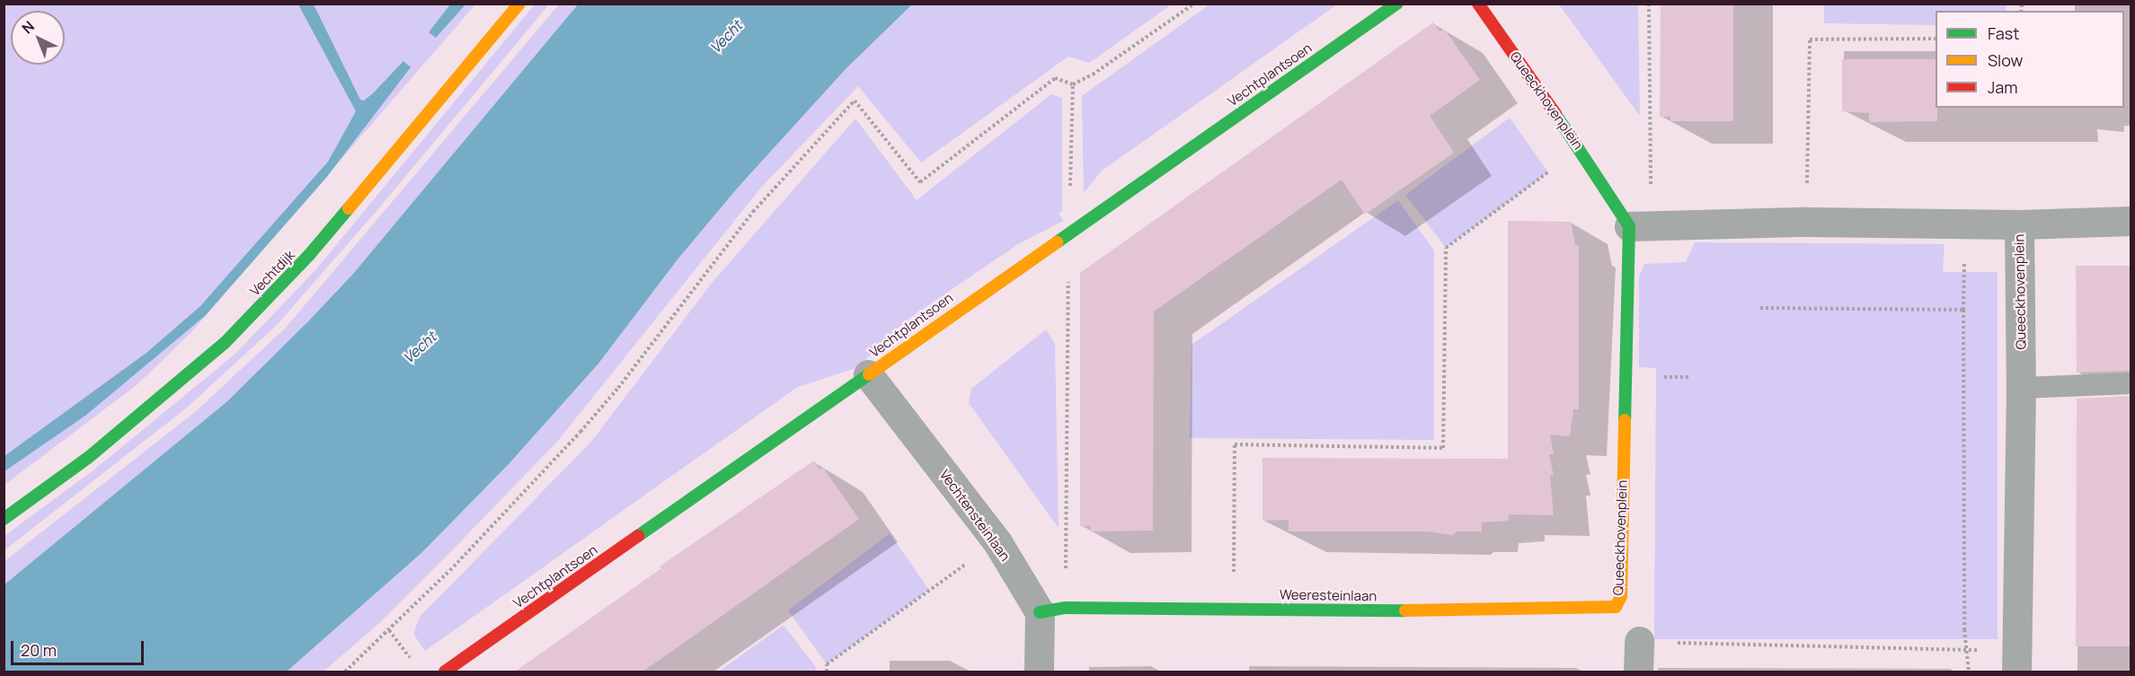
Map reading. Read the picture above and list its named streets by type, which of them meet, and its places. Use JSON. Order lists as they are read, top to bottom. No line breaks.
{"streets":{"street":["Vechtplantsoen","Queeckhovenplein","Vechtdijk","Vechtensteinlaan","Weeresteinlaan"]},"crossings":[["Vechtplantsoen","Vechtensteinlaan"],["Queeckhovenplein","Weeresteinlaan"],["Vechtensteinlaan","Weeresteinlaan"]],"water":["Vecht"],"legend":["Fast","Slow","Jam"],"scale_bar":"20 m","north":"top left"}
